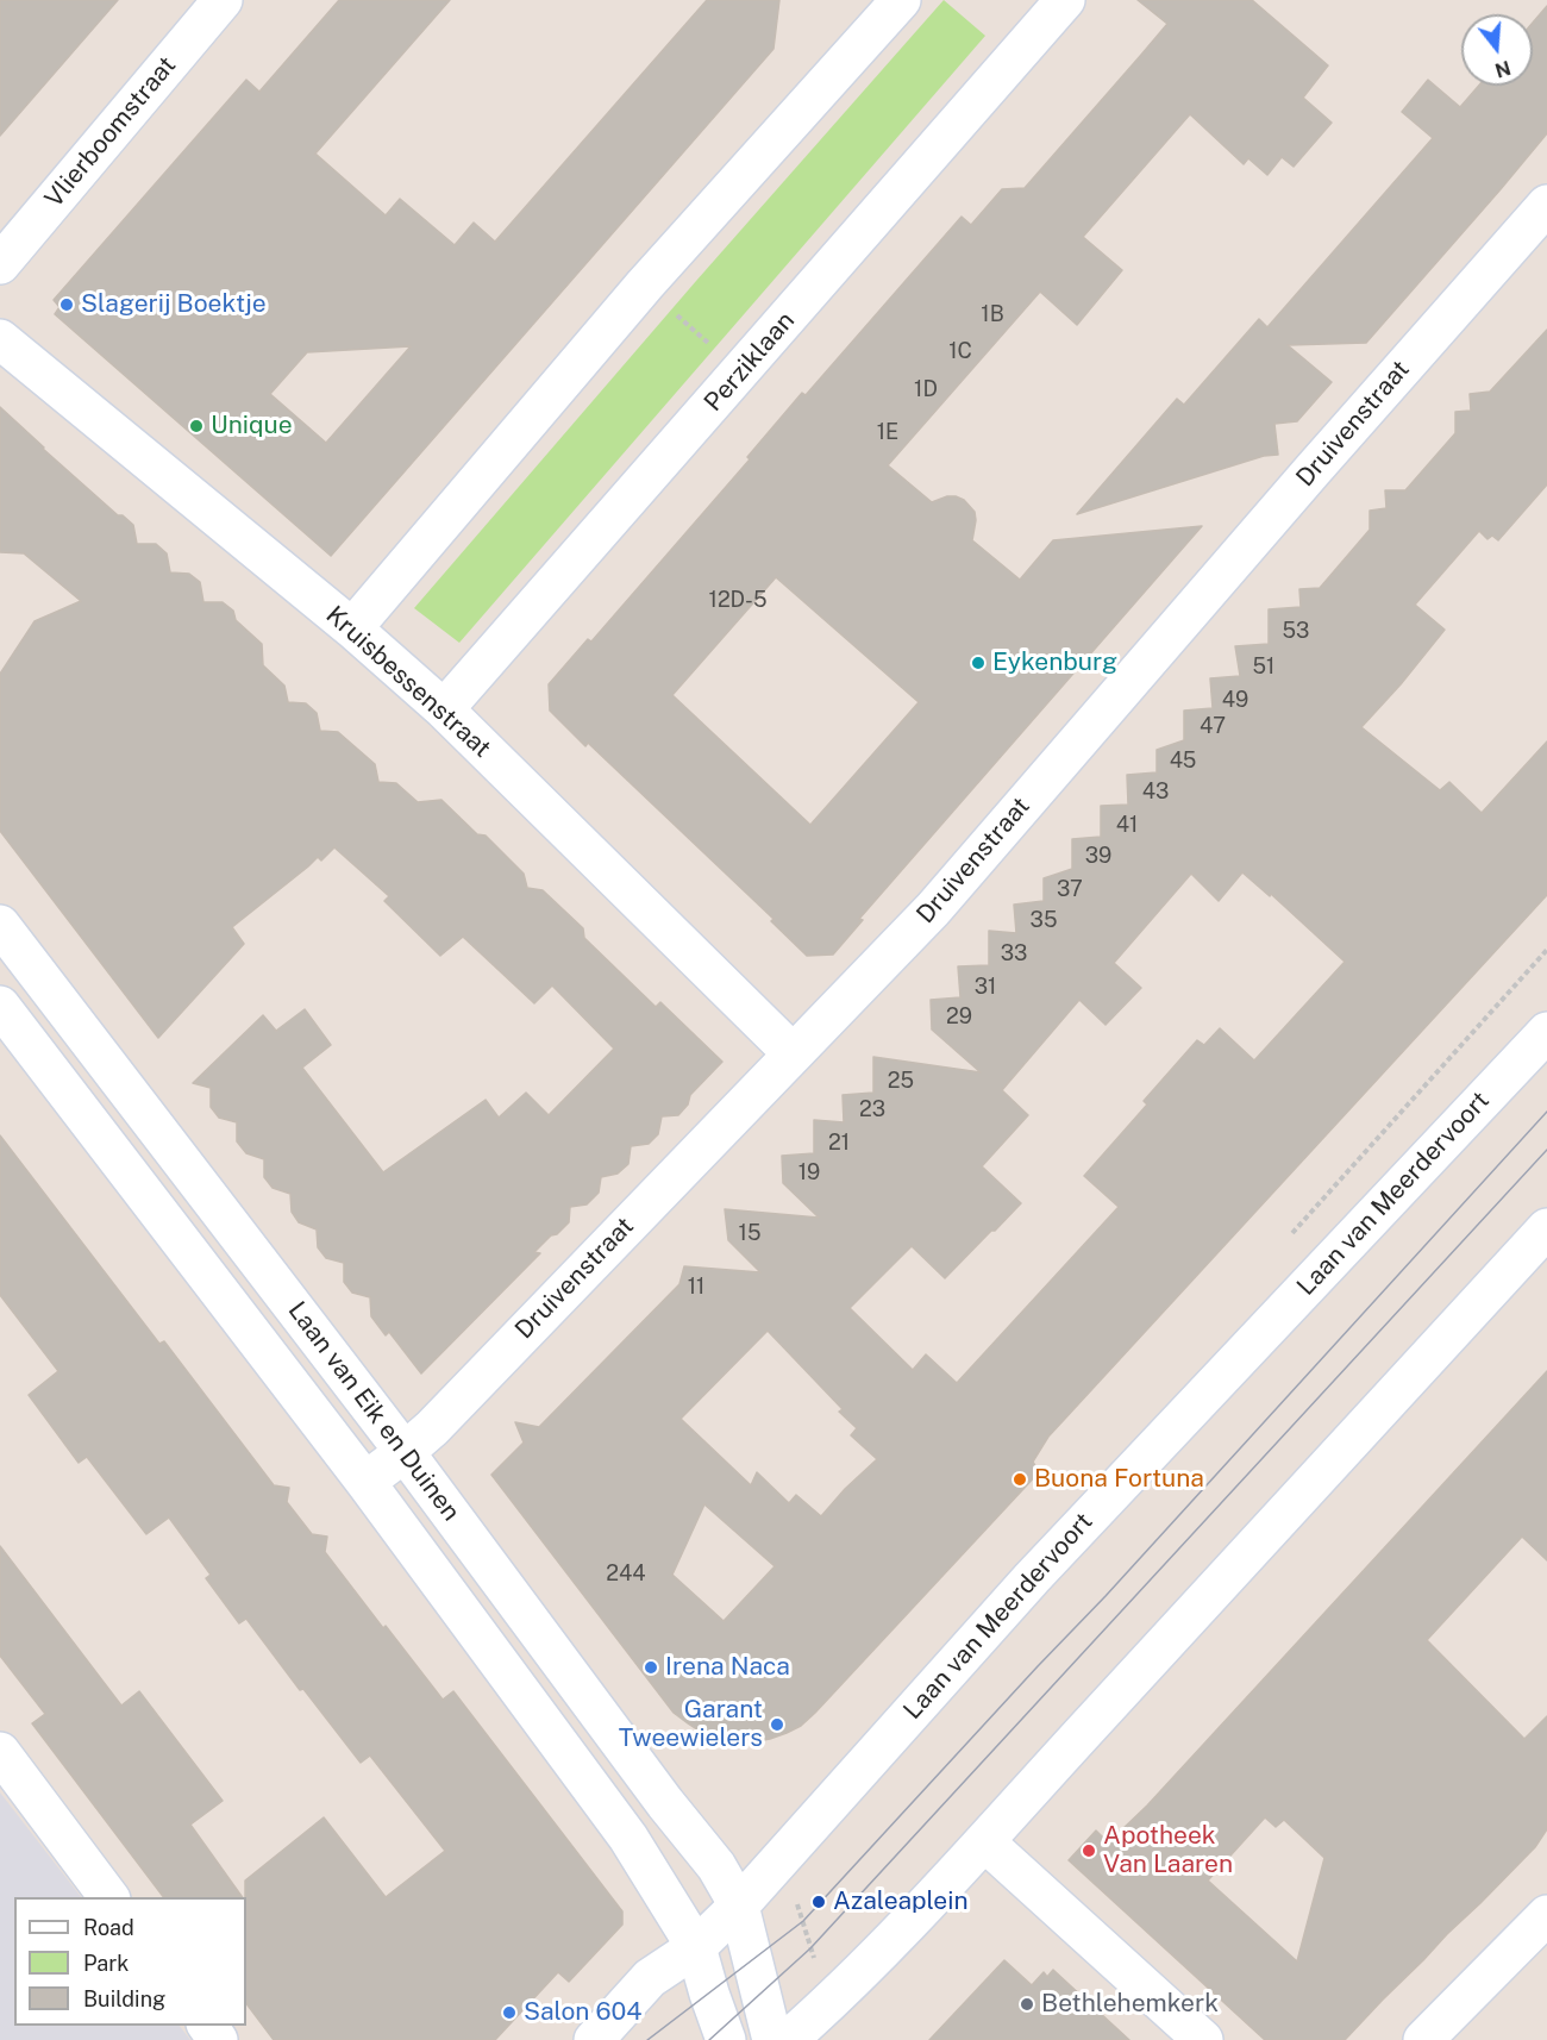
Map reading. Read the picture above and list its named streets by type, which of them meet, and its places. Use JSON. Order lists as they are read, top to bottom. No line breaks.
{"streets":{"street":["Vlierboomstraat","Perziklaan","Druivenstraat","Kruisbessenstraat","Laan van Meerdervoort","Laan van Eik en Duinen"]},"crossings":[["Perziklaan","Kruisbessenstraat"],["Druivenstraat","Kruisbessenstraat"],["Druivenstraat","Laan van Eik en Duinen"],["Laan van Meerdervoort","Laan van Eik en Duinen"]],"places":["Slagerij Boektje","Unique","Eykenburg","Buona Fortuna","Irena Naca","Garant Tweewielers","Apotheek Van Laaren","Azaleaplein","Bethlehemkerk","Salon 604"],"house_numbers":["1B","1C","1D","1E","12D-5","53","51","49","47","45","43","41","39","37","35","33","31","29","25","23","21","19","15","11","244"],"legend":["Road","Park","Building"],"north":"bottom"}
